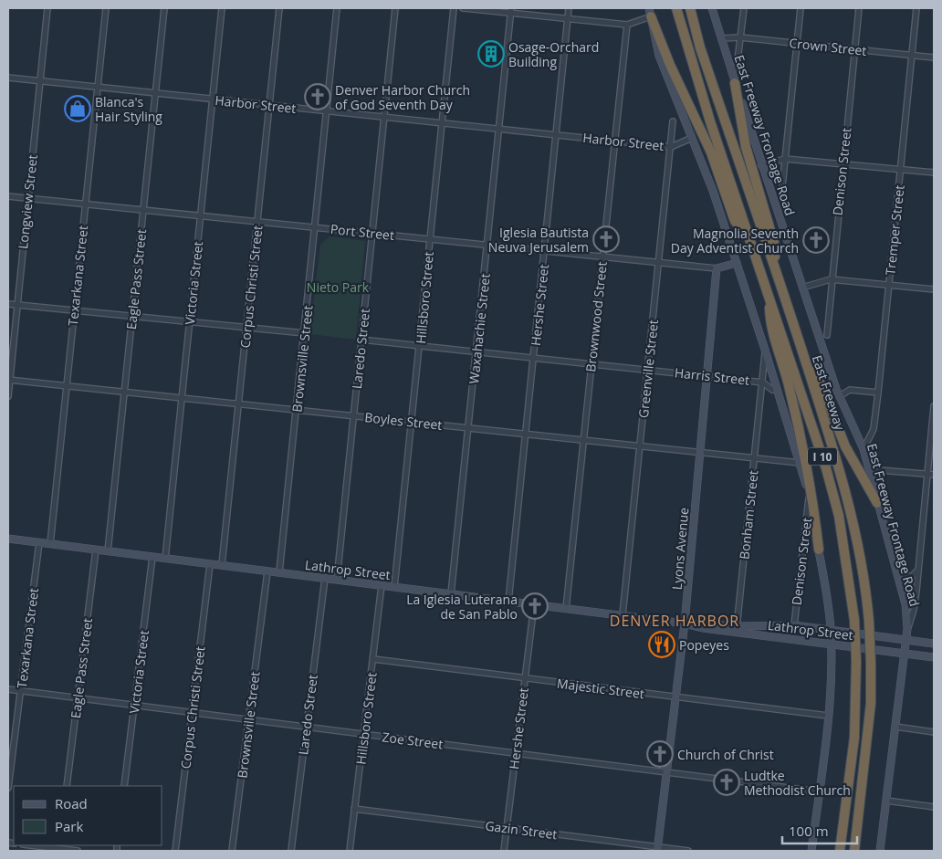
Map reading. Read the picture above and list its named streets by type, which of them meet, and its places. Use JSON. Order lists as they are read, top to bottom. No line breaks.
{"streets":{"highway":["East Freeway","I 10"],"street":["Crown Street","Harbor Street","East Freeway Frontage Road","Denison Street","Longview Street","Tremper Street","Port Street","Texarkana Street","Eagle Pass Street","Victoria Street","Corpus Christi Street","Hillsboro Street","Hershe Street","Brownwood Street","Waxahachie Street","Laredo Street","Brownsville Street","Greenville Street","Harris Street","Boyles Street","Bonham Street","Lyons Avenue","Lathrop Street","Majestic Street","Zoe Street","Gazin Street"]},"crossings":[["Crown Street","East Freeway Frontage Road"],["Crown Street","Denison Street"],["Crown Street","Tremper Street"],["Harbor Street","Longview Street"],["Harbor Street","Texarkana Street"],["Harbor Street","Eagle Pass Street"],["Harbor Street","Victoria Street"],["Harbor Street","Corpus Christi Street"],["Harbor Street","Hillsboro Street"],["Harbor Street","Hershe Street"],["Harbor Street","Brownwood Street"],["Harbor Street","Waxahachie Street"],["Harbor Street","Laredo Street"],["Harbor Street","Brownsville Street"],["Harbor Street","Greenville Street"],["East Freeway Frontage Road","Tremper Street"],["East Freeway Frontage Road","Lathrop Street"],["Denison Street","Lathrop Street"],["Longview Street","Port Street"],["Longview Street","Boyles Street"],["Port Street","Texarkana Street"],["Port Street","Eagle Pass Street"],["Port Street","Victoria Street"],["Port Street","Corpus Christi Street"],["Port Street","Hillsboro Street"],["Port Street","Hershe Street"],["Port Street","Brownwood Street"],["Port Street","Waxahachie Street"],["Port Street","Laredo Street"],["Port Street","Brownsville Street"],["Port Street","Greenville Street"],["Port Street","Lyons Avenue"],["Texarkana Street","Boyles Street"],["Texarkana Street","Lathrop Street"],["Texarkana Street","Zoe Street"],["Eagle Pass Street","Boyles Street"],["Eagle Pass Street","Lathrop Street"],["Eagle Pass Street","Zoe Street"],["Victoria Street","Boyles Street"],["Victoria Street","Lathrop Street"],["Victoria Street","Zoe Street"],["Corpus Christi Street","Boyles Street"],["Corpus Christi Street","Lathrop Street"],["Corpus Christi Street","Zoe Street"],["Hillsboro Street","Harris Street"],["Hillsboro Street","Boyles Street"],["Hillsboro Street","Lathrop Street"],["Hillsboro Street","Majestic Street"],["Hillsboro Street","Zoe Street"],["Hillsboro Street","Gazin Street"],["Hershe Street","Harris Street"],["Hershe Street","Boyles Street"],["Hershe Street","Lathrop Street"],["Hershe Street","Majestic Street"],["Hershe Street","Zoe Street"],["Hershe Street","Gazin Street"],["Brownwood Street","Harris Street"],["Brownwood Street","Boyles Street"],["Brownwood Street","Lathrop Street"],["Waxahachie Street","Harris Street"],["Waxahachie Street","Boyles Street"],["Waxahachie Street","Lathrop Street"],["Laredo Street","Harris Street"],["Laredo Street","Boyles Street"],["Laredo Street","Lathrop Street"],["Laredo Street","Zoe Street"],["Brownsville Street","Boyles Street"],["Brownsville Street","Lathrop Street"],["Brownsville Street","Zoe Street"],["Greenville Street","Harris Street"],["Greenville Street","Boyles Street"],["Greenville Street","Lathrop Street"],["Harris Street","Bonham Street"],["Harris Street","Lyons Avenue"],["Boyles Street","Bonham Street"],["Boyles Street","Lyons Avenue"],["Bonham Street","Lathrop Street"],["Lyons Avenue","Lathrop Street"],["Lyons Avenue","Majestic Street"],["Lyons Avenue","Zoe Street"],["Lyons Avenue","Gazin Street"]],"districts":["DENVER HARBOR"],"parks":["Nieto Park"],"places":{"building":["Osage-Orchard Building"],"church":["Denver Harbor Church of God Seventh Day","Iglesia Bautista Neuva Jerusalem","Magnolia Seventh Day Adventist Church","La Iglesia Luterana de San Pablo","Church of Christ","Ludtke Methodist Church"],"shop":["Blanca's Hair Styling"],"restaurant":["Popeyes"]},"legend":["Road","Park"],"scale_bar":"100 m"}
